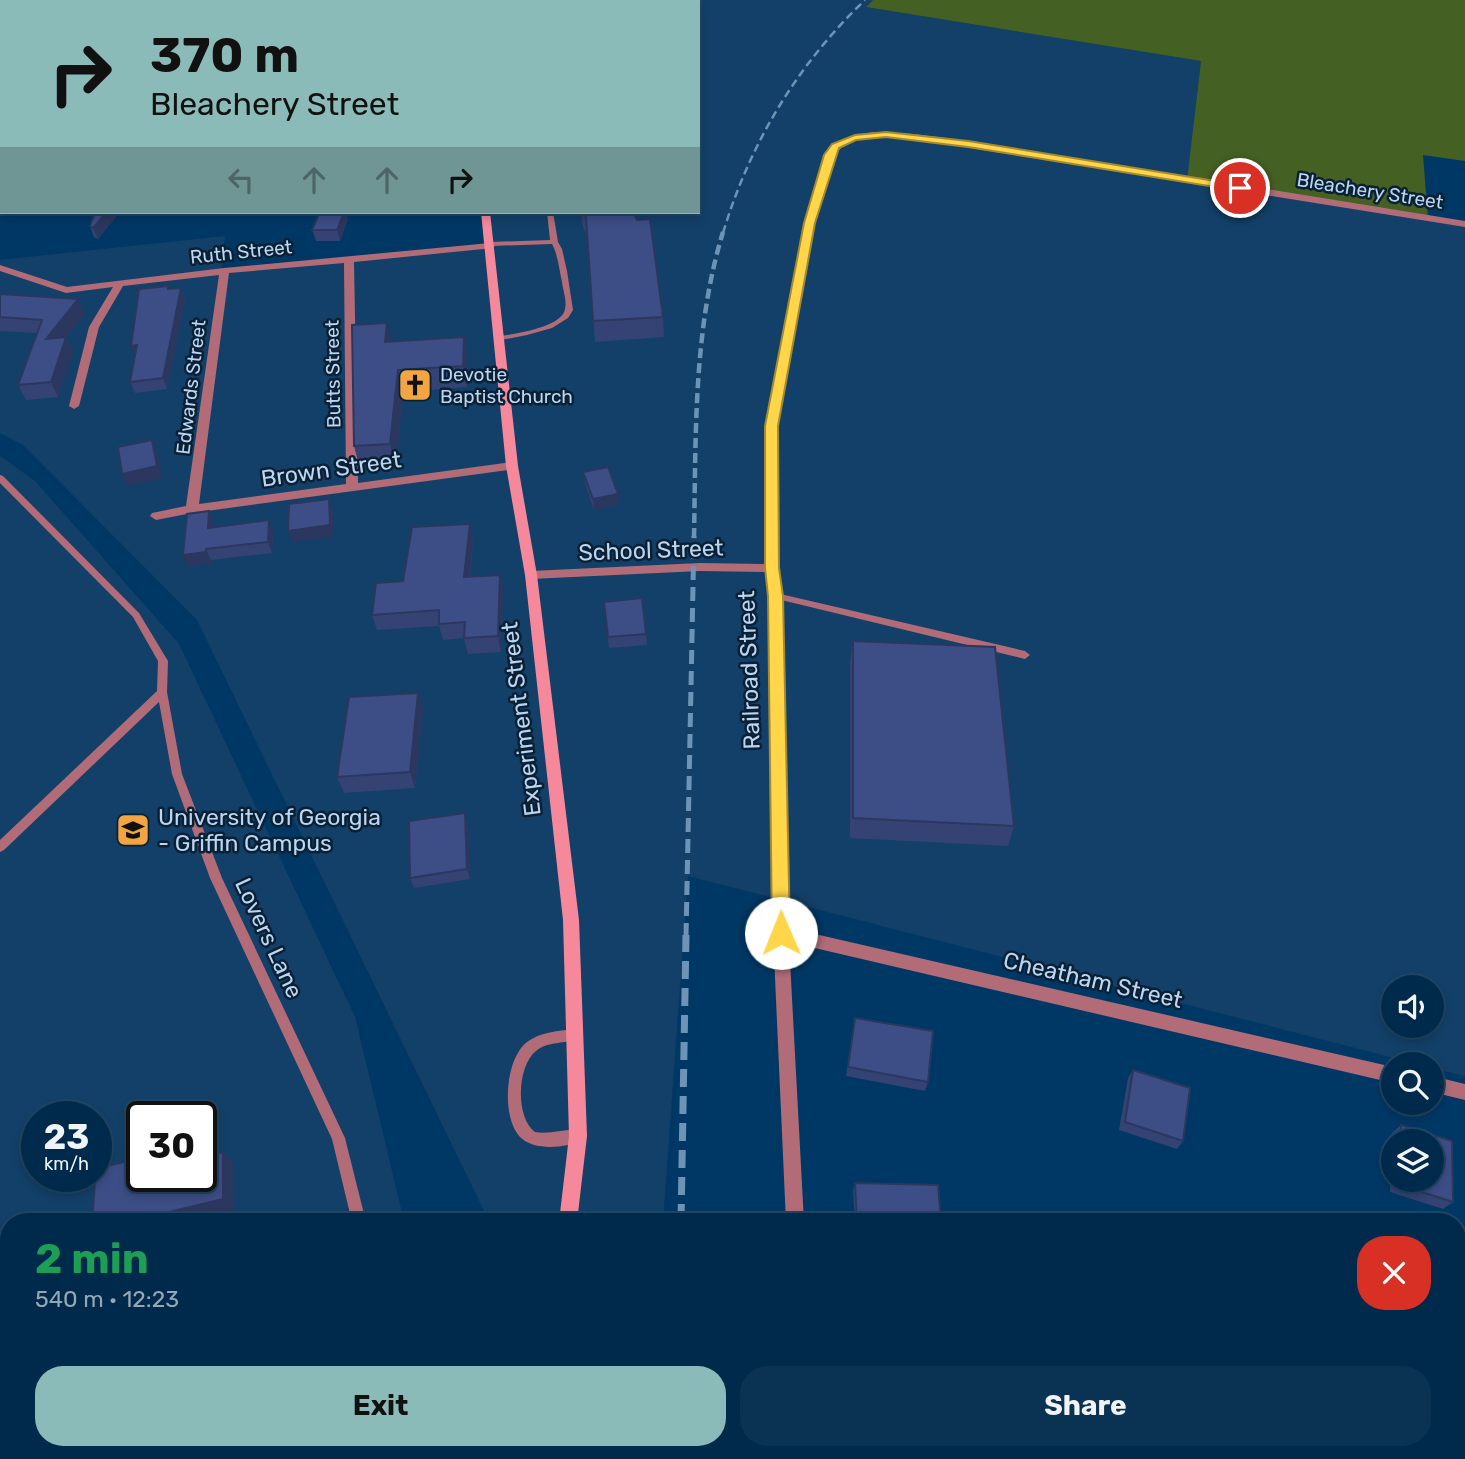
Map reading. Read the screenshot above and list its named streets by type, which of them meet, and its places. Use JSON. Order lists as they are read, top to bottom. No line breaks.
{"streets":{"main road":["Experiment Street"],"street":["Bleachery Street","Ruth Street","Butts Street","Edwards Street","Brown Street","School Street","Railroad Street","Cheatham Street"],"lane":["Lovers Lane"]},"crossings":[["Bleachery Street","Railroad Street"],["Ruth Street","Butts Street"],["Ruth Street","Edwards Street"],["Ruth Street","Experiment Street"],["Butts Street","Brown Street"],["Edwards Street","Brown Street"],["Brown Street","Experiment Street"],["School Street","Railroad Street"],["School Street","Experiment Street"],["Railroad Street","Cheatham Street"]],"places":{"church":["Devotie Baptist Church"],"school or university":["University of Georgia - Griffin Campus"]},"page":{"turn":["370 m","Bleachery Street"],"speed":"23 km/h","limit":"30","heading":["2 min","540 m · 12:23"],"buttons":["Exit","Share"]}}
